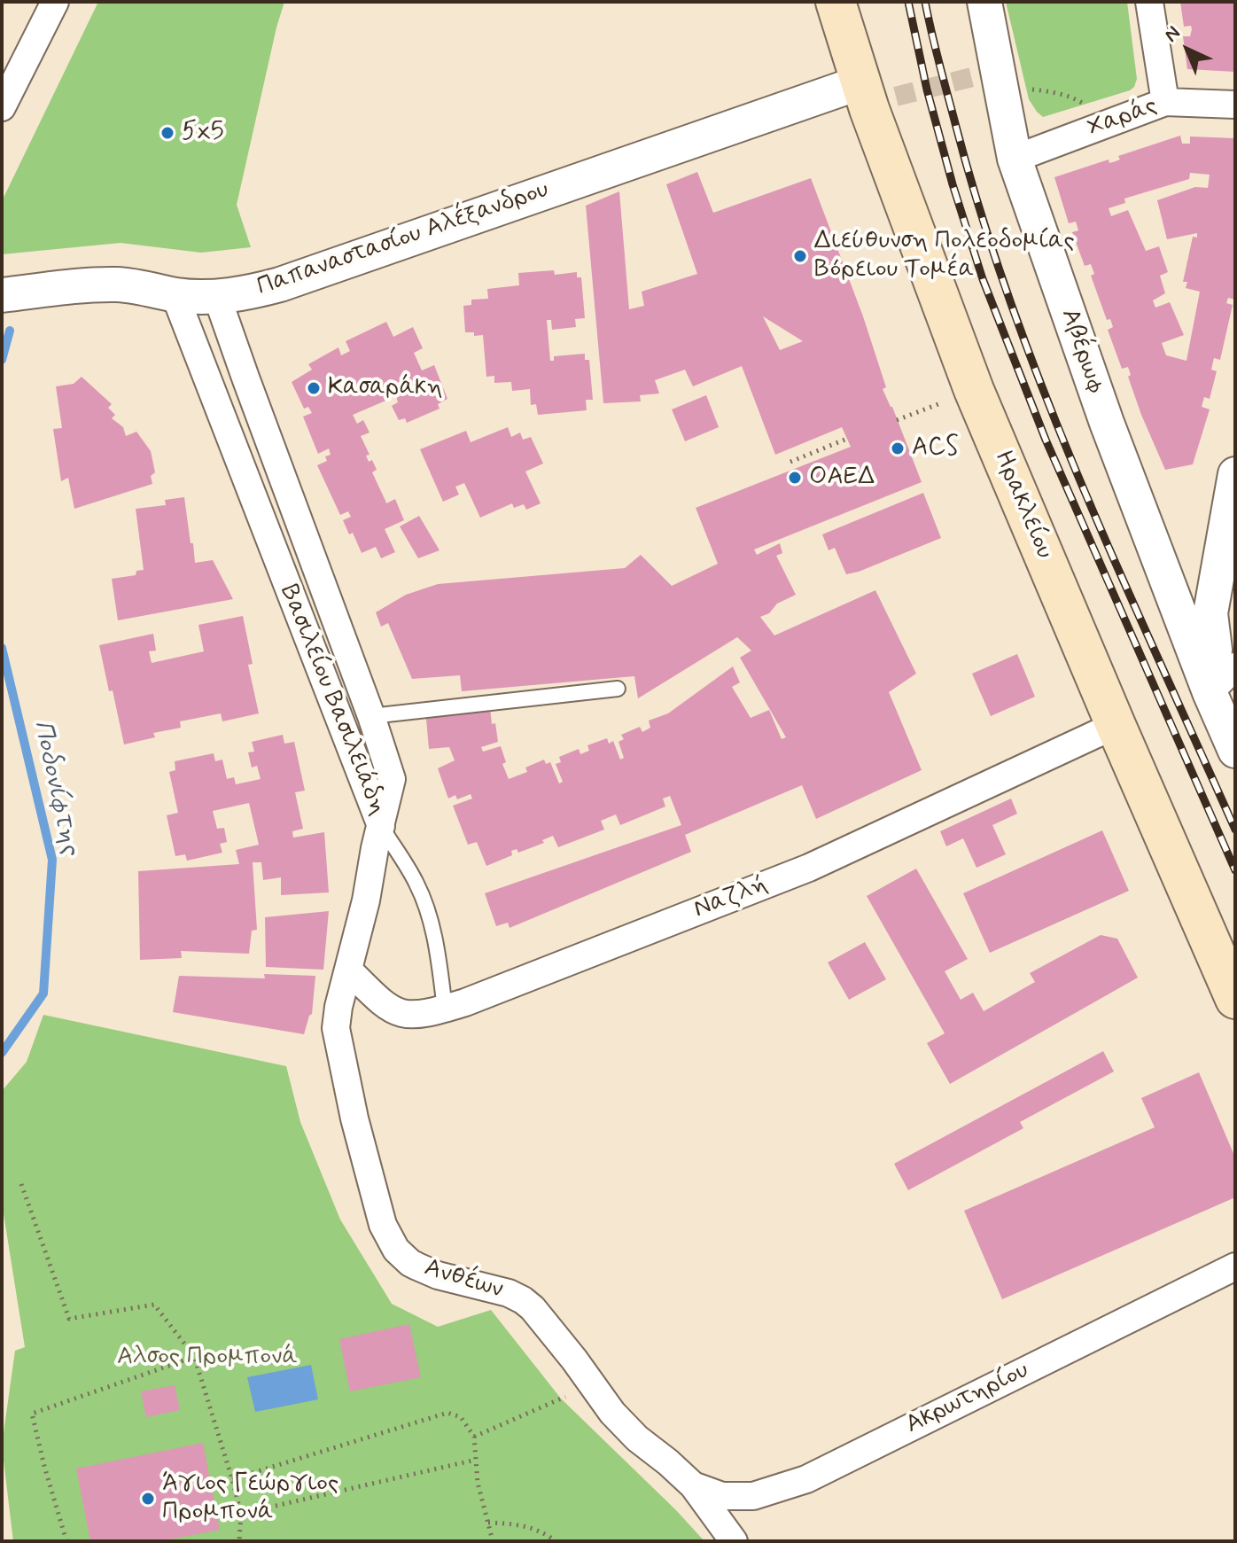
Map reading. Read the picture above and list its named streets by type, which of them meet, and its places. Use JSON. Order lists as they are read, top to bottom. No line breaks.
{"streets":{"main road":["Ηρακλείου"],"street":["Χαράς","Παπαναστασίου Αλέξανδρου","Αβέρωφ","Βασιλείου Βασιλειάδη","Ναζλή","Ανθέων","Ακρωτηρίου"]},"crossings":[["Χαράς","Αβέρωφ"],["Παπαναστασίου Αλέξανδρου","Ηρακλείου"],["Παπαναστασίου Αλέξανδρου","Βασιλείου Βασιλειάδη"],["Ηρακλείου","Ναζλή"],["Βασιλείου Βασιλειάδη","Ανθέων"],["Ναζλή","Ανθέων"],["Ανθέων","Ακρωτηρίου"]],"water":["Ποδονίφτης"],"parks":["Αλσος Προμπονά"],"places":["5x5","Διεύθυνση Πολεοδομίας Βόρειου Τομέα","Κασαράκη","ACS","ΟΑΕΔ","Άγιος Γεώργιος Προμπονά"],"north":"top left"}
